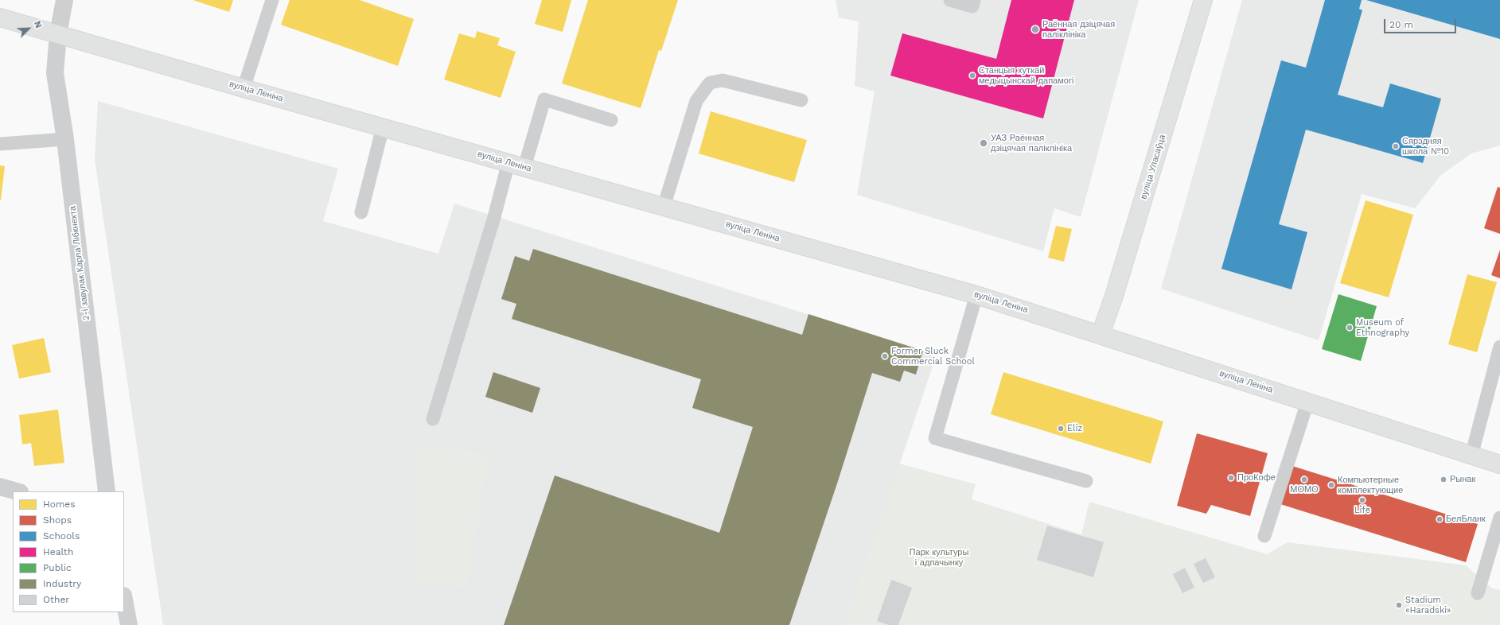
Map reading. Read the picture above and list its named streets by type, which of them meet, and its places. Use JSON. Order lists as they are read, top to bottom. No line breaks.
{"streets":{"main road":["вуліца Леніна","вуліца Уласаўца"],"street":["2-і завулак Карла Лібкнехта"]},"crossings":[["вуліца Леніна","вуліца Уласаўца"],["вуліца Леніна","2-і завулак Карла Лібкнехта"]],"parks":["Парк культуры і адпачынку"],"places":["Раённая дзіцячая паліклініка","Станцыя хуткай медыцынскай дапамогі","УАЗ Раённая дзіцячая паліклініка","Сярэдняя школа №10","Museum of Ethnography","Former Sluck Commercial School","Eliz","ПроКофе","МОМО","Рынак","Компьютерные комплектующие","Life","БелБланк","Stadium «Haradski»"],"legend":["Homes","Shops","Schools","Health","Public","Industry","Other"],"scale_bar":"20 m","north":"top right"}
